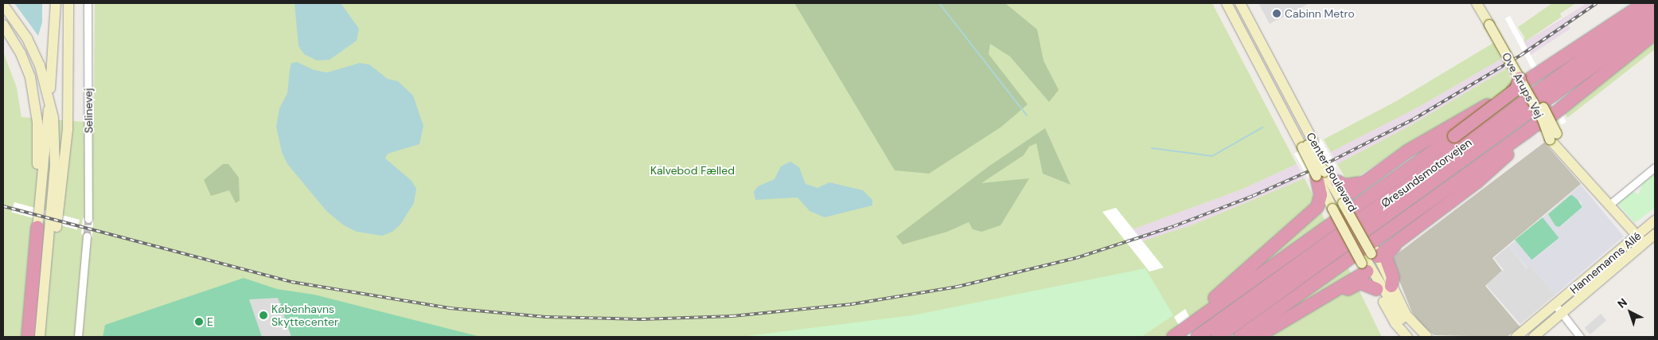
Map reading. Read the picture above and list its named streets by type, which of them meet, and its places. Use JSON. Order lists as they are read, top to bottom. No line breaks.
{"streets":{"highway":["Øresundsmotorvejen"],"street":["Ove Arups Vej","Selinevej","Center Boulevard","Hannemanns Allé"]},"crossings":[["Ove Arups Vej","Hannemanns Allé"]],"parks":["Kalvebod Fælled"],"places":["Cabinn Metro","Københavns Skyttecenter","E"],"north":"top left"}
